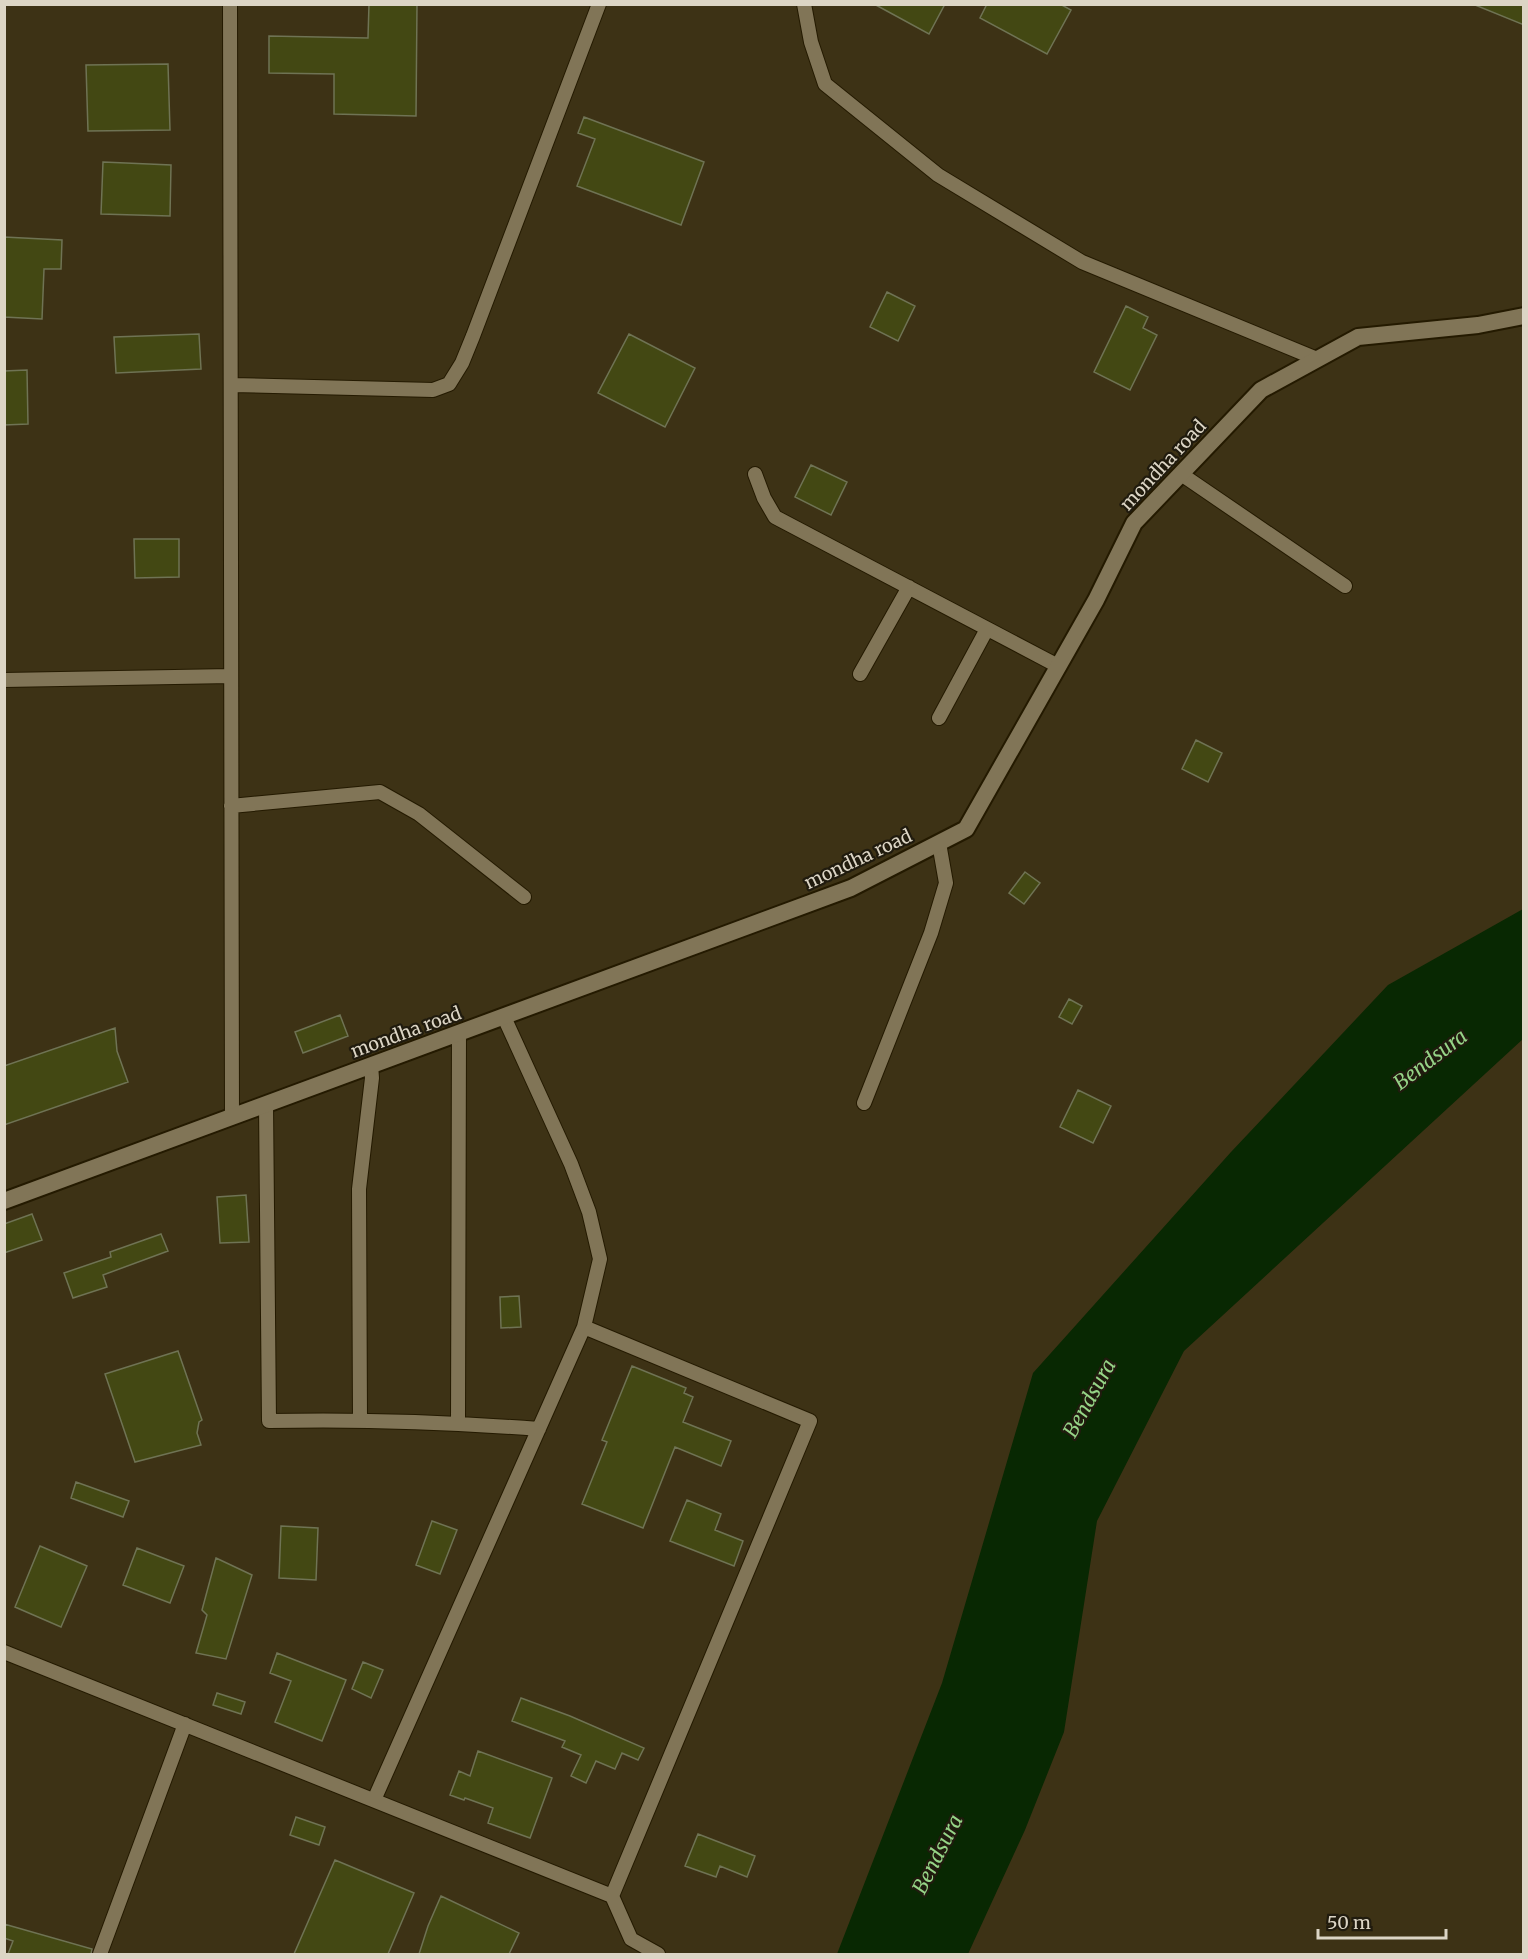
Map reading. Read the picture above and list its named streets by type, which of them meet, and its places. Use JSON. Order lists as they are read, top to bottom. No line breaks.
{"streets":{"street":["mondha road"]},"water":["Bendsura"],"scale_bar":"50 m"}
